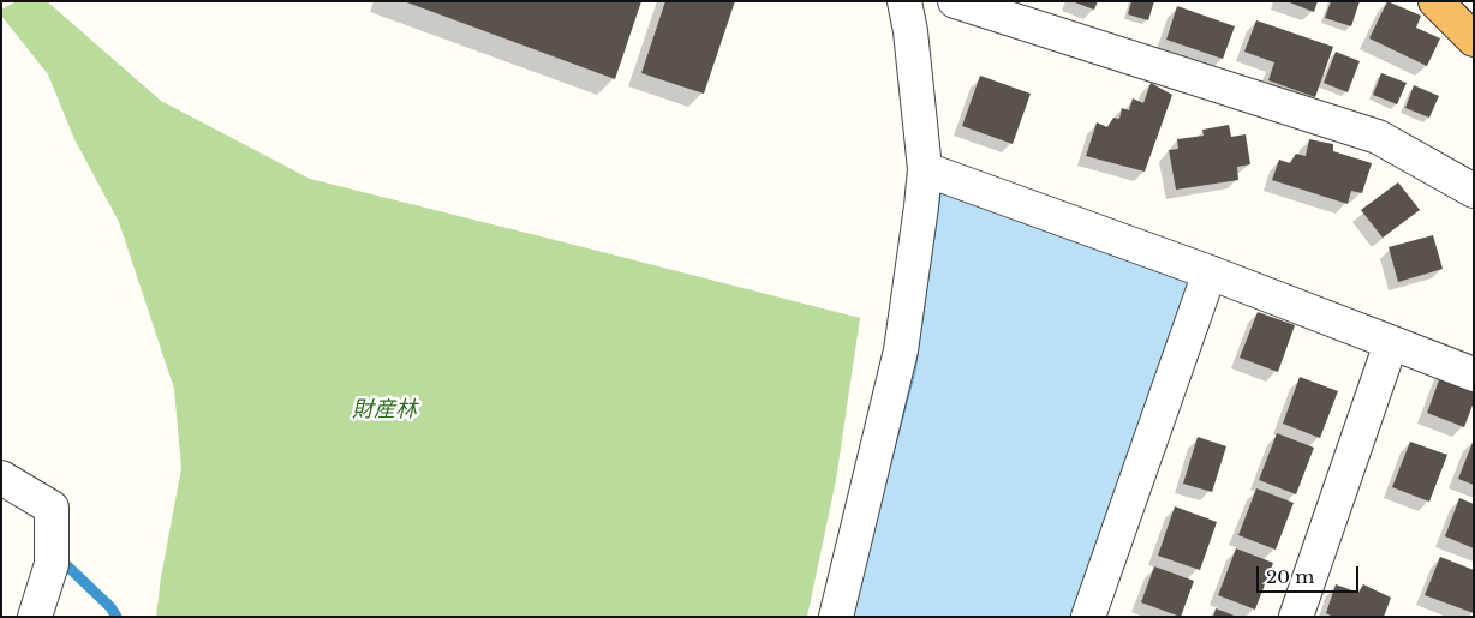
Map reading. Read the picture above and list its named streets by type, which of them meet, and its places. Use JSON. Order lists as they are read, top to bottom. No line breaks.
{"parks":["財産林"],"scale_bar":"20 m"}
